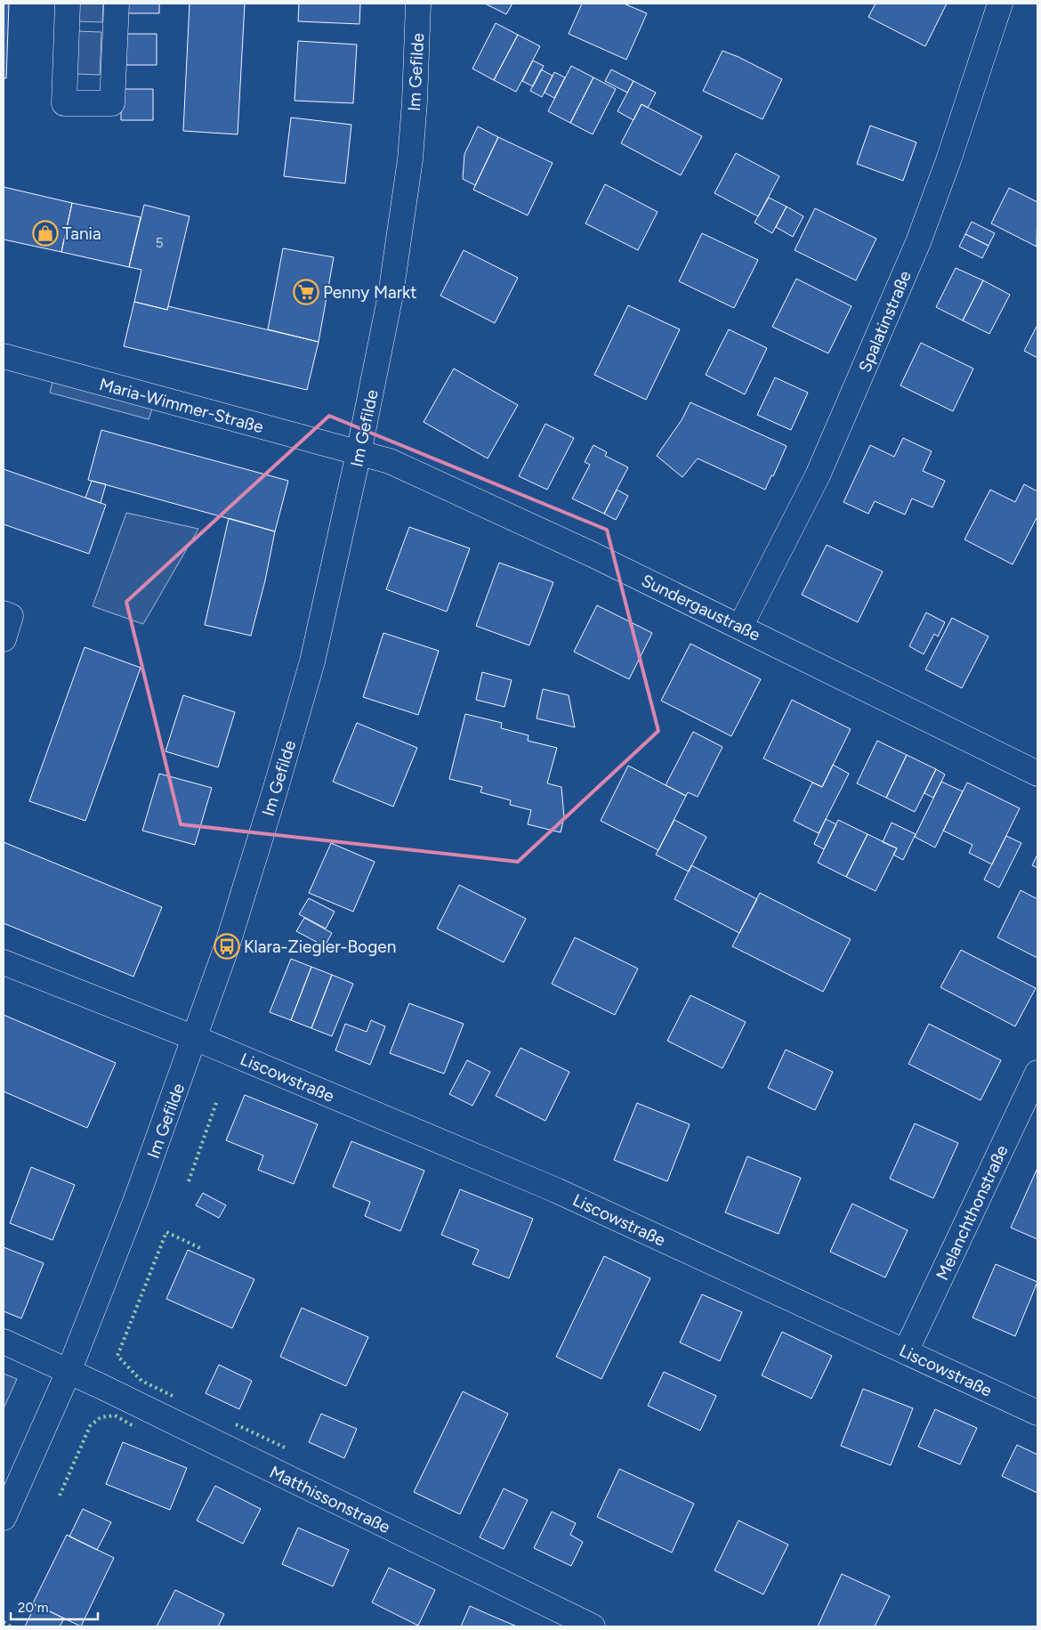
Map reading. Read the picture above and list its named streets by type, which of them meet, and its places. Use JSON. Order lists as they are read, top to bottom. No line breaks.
{"streets":{"street":["Im Gefilde","Spalatinstraße","Maria-Wimmer-Straße","Sundergaustraße","Liscowstraße","Melanchthonstraße","Matthissonstraße"]},"crossings":[["Im Gefilde","Maria-Wimmer-Straße"],["Im Gefilde","Sundergaustraße"],["Im Gefilde","Liscowstraße"],["Im Gefilde","Matthissonstraße"],["Spalatinstraße","Sundergaustraße"],["Maria-Wimmer-Straße","Sundergaustraße"],["Liscowstraße","Melanchthonstraße"]],"places":{"shop":["Tania"],"supermarket":["Penny Markt"],"bus stop":["Klara-Ziegler-Bogen"]},"house_numbers":["5"],"scale_bar":"20 m"}
